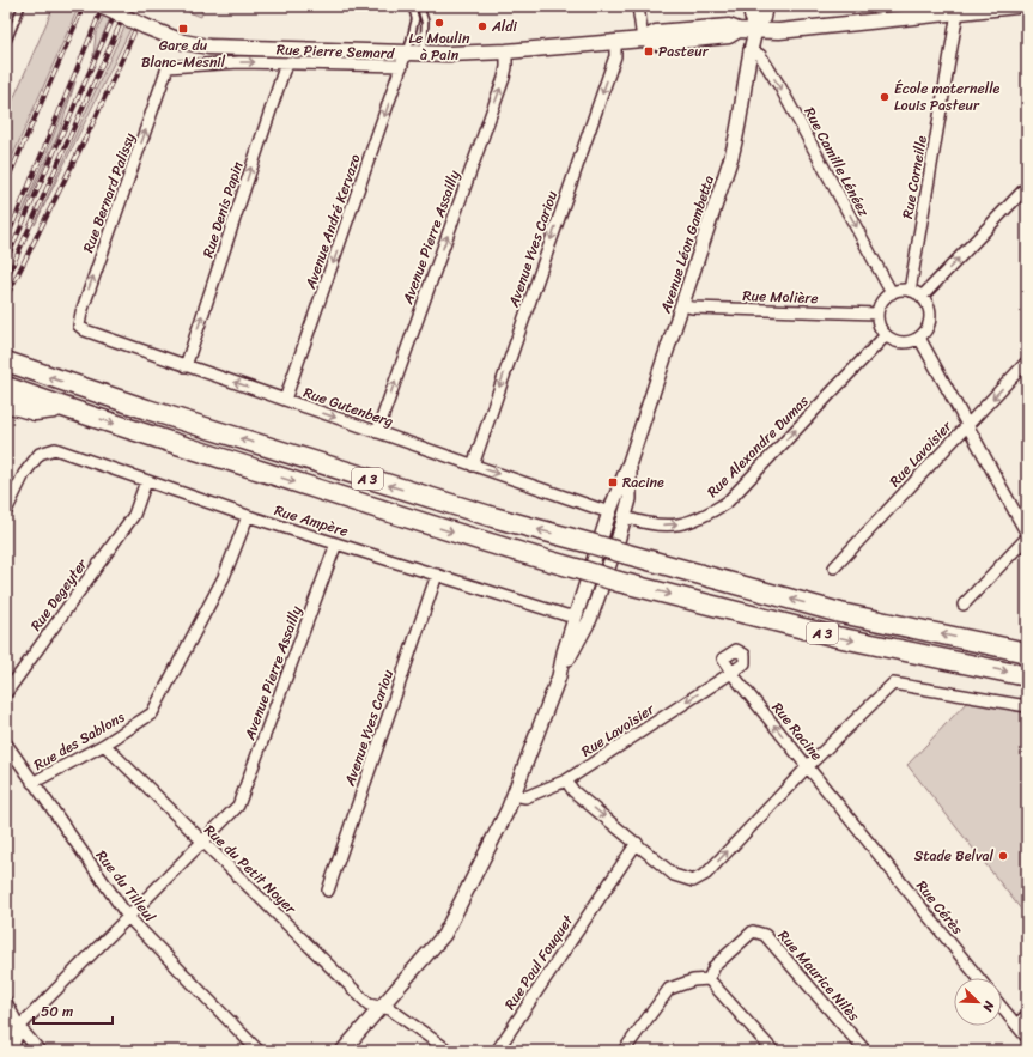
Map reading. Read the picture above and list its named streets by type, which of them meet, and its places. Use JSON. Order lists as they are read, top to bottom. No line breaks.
{"streets":{"highway":["A 3"],"main road":["Rue Pierre Semard"],"street":["Rue Camille Lénéez","Rue Corneille","Rue Bernard Palissy","Rue Denis Papin","Avenue André Kervazo","Avenue Pierre Assailly","Avenue Léon Gambetta","Avenue Yves Cariou","Rue Molière","Rue Gutenberg","Rue Alexandre Dumas","Rue Lavoisier","Rue Ampère","Rue Degeyter","Rue Racine","Rue des Sablons","Rue du Petit Noyer","Rue du Tilleul","Rue Cérès","Rue Paul Fouquet","Rue Maurice Nilès"]},"crossings":[["Rue Pierre Semard","Rue Corneille"],["Rue Pierre Semard","Rue Bernard Palissy"],["Rue Pierre Semard","Rue Denis Papin"],["Rue Pierre Semard","Avenue André Kervazo"],["Rue Pierre Semard","Avenue Pierre Assailly"],["Rue Pierre Semard","Avenue Léon Gambetta"],["Rue Pierre Semard","Avenue Yves Cariou"],["Rue Camille Lénéez","Rue Corneille"],["Rue Camille Lénéez","Avenue Léon Gambetta"],["Rue Camille Lénéez","Rue Molière"],["Rue Camille Lénéez","Rue Alexandre Dumas"],["Rue Corneille","Rue Molière"],["Rue Corneille","Rue Alexandre Dumas"],["Rue Bernard Palissy","Rue Gutenberg"],["Rue Denis Papin","Rue Gutenberg"],["Avenue André Kervazo","Rue Gutenberg"],["Avenue Pierre Assailly","Rue Gutenberg"],["Avenue Pierre Assailly","Rue Ampère"],["Avenue Pierre Assailly","Rue du Petit Noyer"],["Avenue Pierre Assailly","Rue du Tilleul"],["Avenue Léon Gambetta","Rue Molière"],["Avenue Léon Gambetta","Rue Gutenberg"],["Avenue Léon Gambetta","Rue Alexandre Dumas"],["Avenue Léon Gambetta","Rue Lavoisier"],["Avenue Léon Gambetta","Rue Ampère"],["Avenue Léon Gambetta","Rue du Petit Noyer"],["Avenue Yves Cariou","Rue Gutenberg"],["Avenue Yves Cariou","Rue Ampère"],["Rue Molière","Rue Alexandre Dumas"],["Rue Lavoisier","Rue Racine"],["Rue Ampère","Rue Degeyter"],["Rue Ampère","Rue des Sablons"],["Rue Racine","Rue Cérès"],["Rue des Sablons","Rue du Petit Noyer"],["Rue des Sablons","Rue du Tilleul"]],"one_way":["Rue Camille Lénéez","Rue Bernard Palissy","Rue Denis Papin","Avenue André Kervazo","Avenue Pierre Assailly","Avenue Yves Cariou","Rue Alexandre Dumas","Rue Lavoisier","Rue Racine"],"places":{"other":["Le Moulin à Pain","Aldi","École maternelle Louis Pasteur","Stade Belval"],"transit":["Gare du Blanc-Mesnil","Pasteur","Racine"]},"scale_bar":"50 m","north":"bottom right"}
